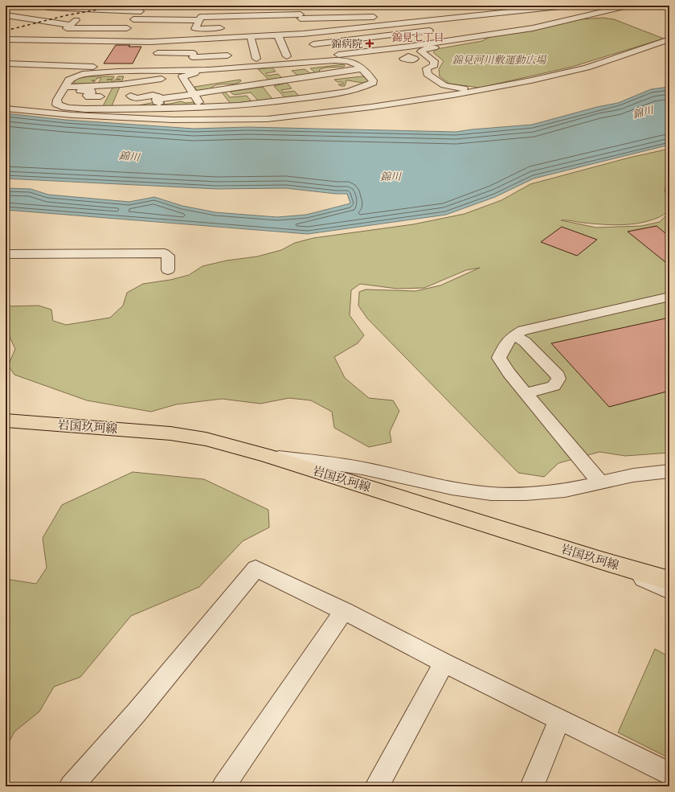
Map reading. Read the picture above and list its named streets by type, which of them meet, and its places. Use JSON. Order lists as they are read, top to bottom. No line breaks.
{"streets":{"main road":["岩国玖珂線"]},"districts":["錦見七丁目"],"water":["錦川"],"parks":["錦見河川敷運動広場"],"places":{"health":["錦病院"]}}
